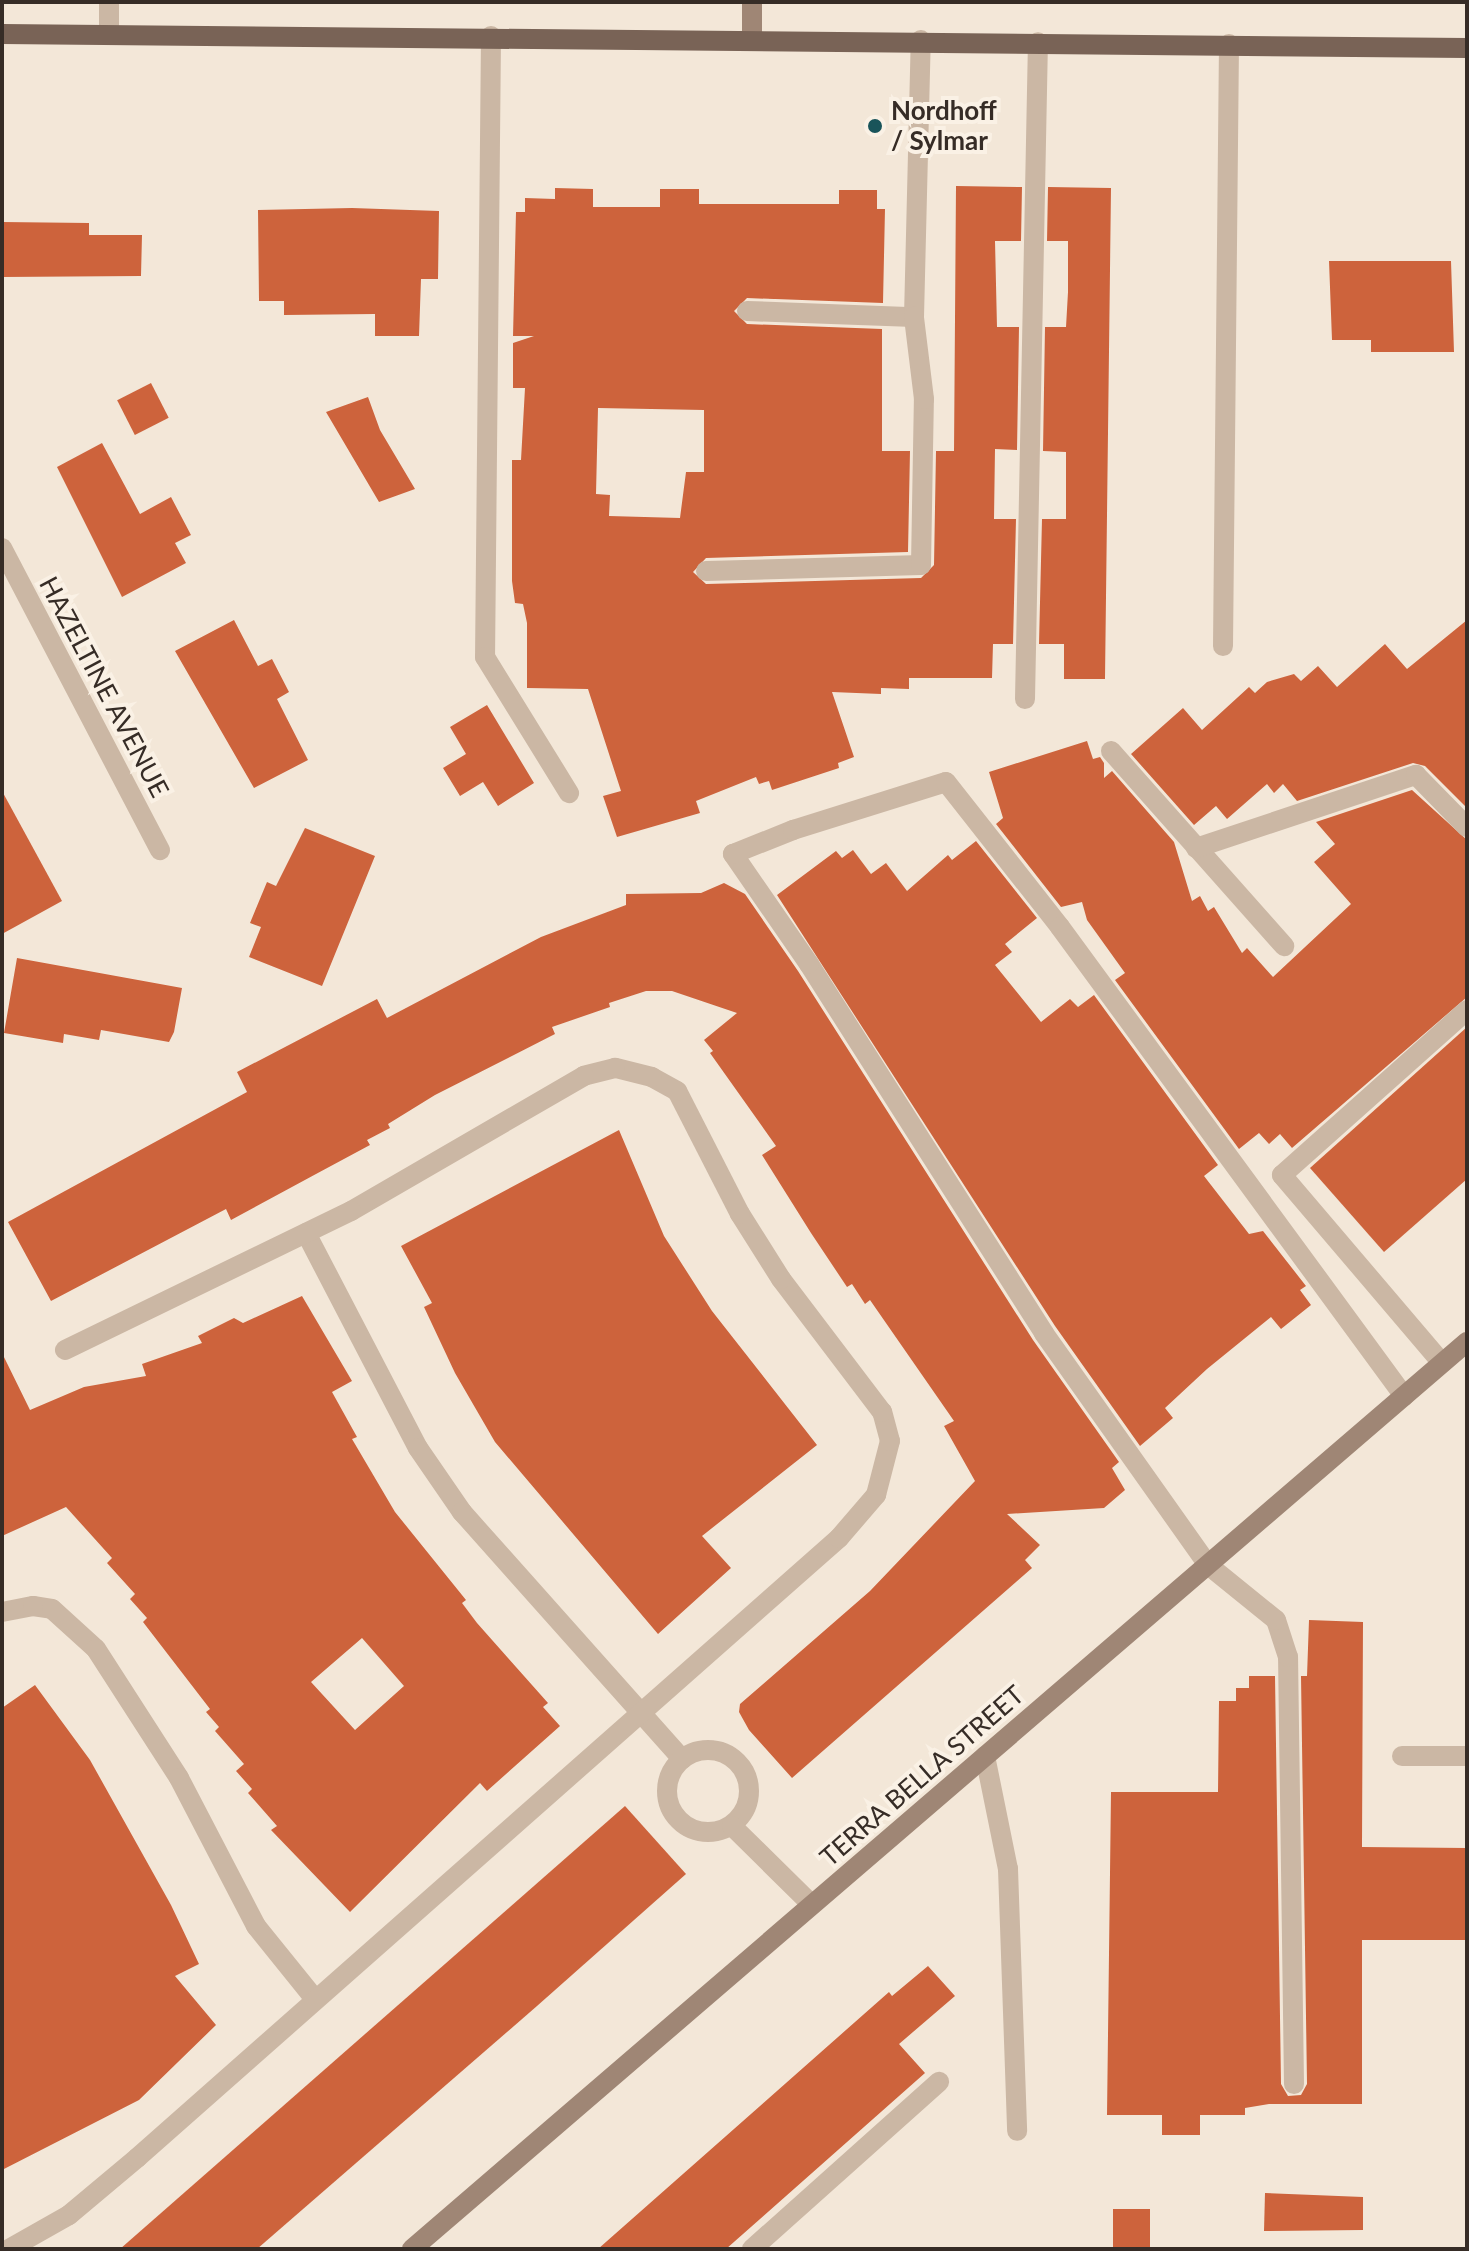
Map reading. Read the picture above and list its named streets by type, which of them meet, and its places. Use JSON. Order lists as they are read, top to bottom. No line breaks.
{"streets":{"main road":["TERRA BELLA STREET"],"street":["HAZELTINE AVENUE"]},"places":["Nordhoff / Sylmar"]}
